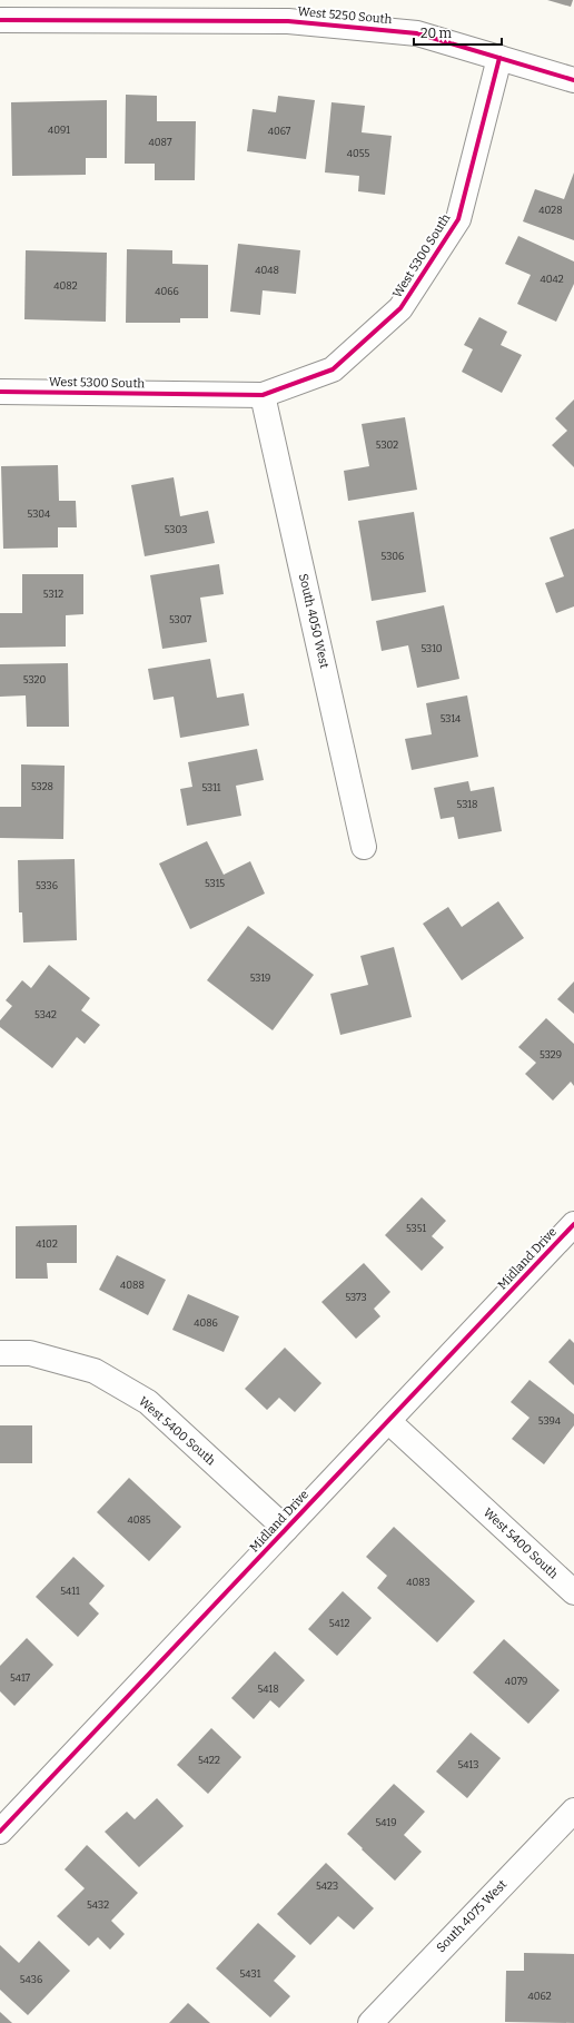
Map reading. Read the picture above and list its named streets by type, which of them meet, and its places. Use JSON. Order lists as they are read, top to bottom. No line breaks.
{"streets":{"street":["West 5250 South","West 5300 South","South 4050 West","Midland Drive","West 5400 South","South 4075 West"]},"crossings":[["West 5250 South","West 5300 South"],["West 5300 South","South 4050 West"],["Midland Drive","West 5400 South"]],"house_numbers":["4091","4067","4087","4055","4028","4048","4042","4082","4066","5302","5304","5303","5306","5312","5307","5310","5320","5314","5328","5311","5318","5315","5336","5319","5342","5329","5351","4102","4088","5373","4086","5394","4085","4083","5411","5412","5417","4079","5418","5422","5413","5419","5423","5432","5431","5436","4062"],"scale_bar":"20 m"}
